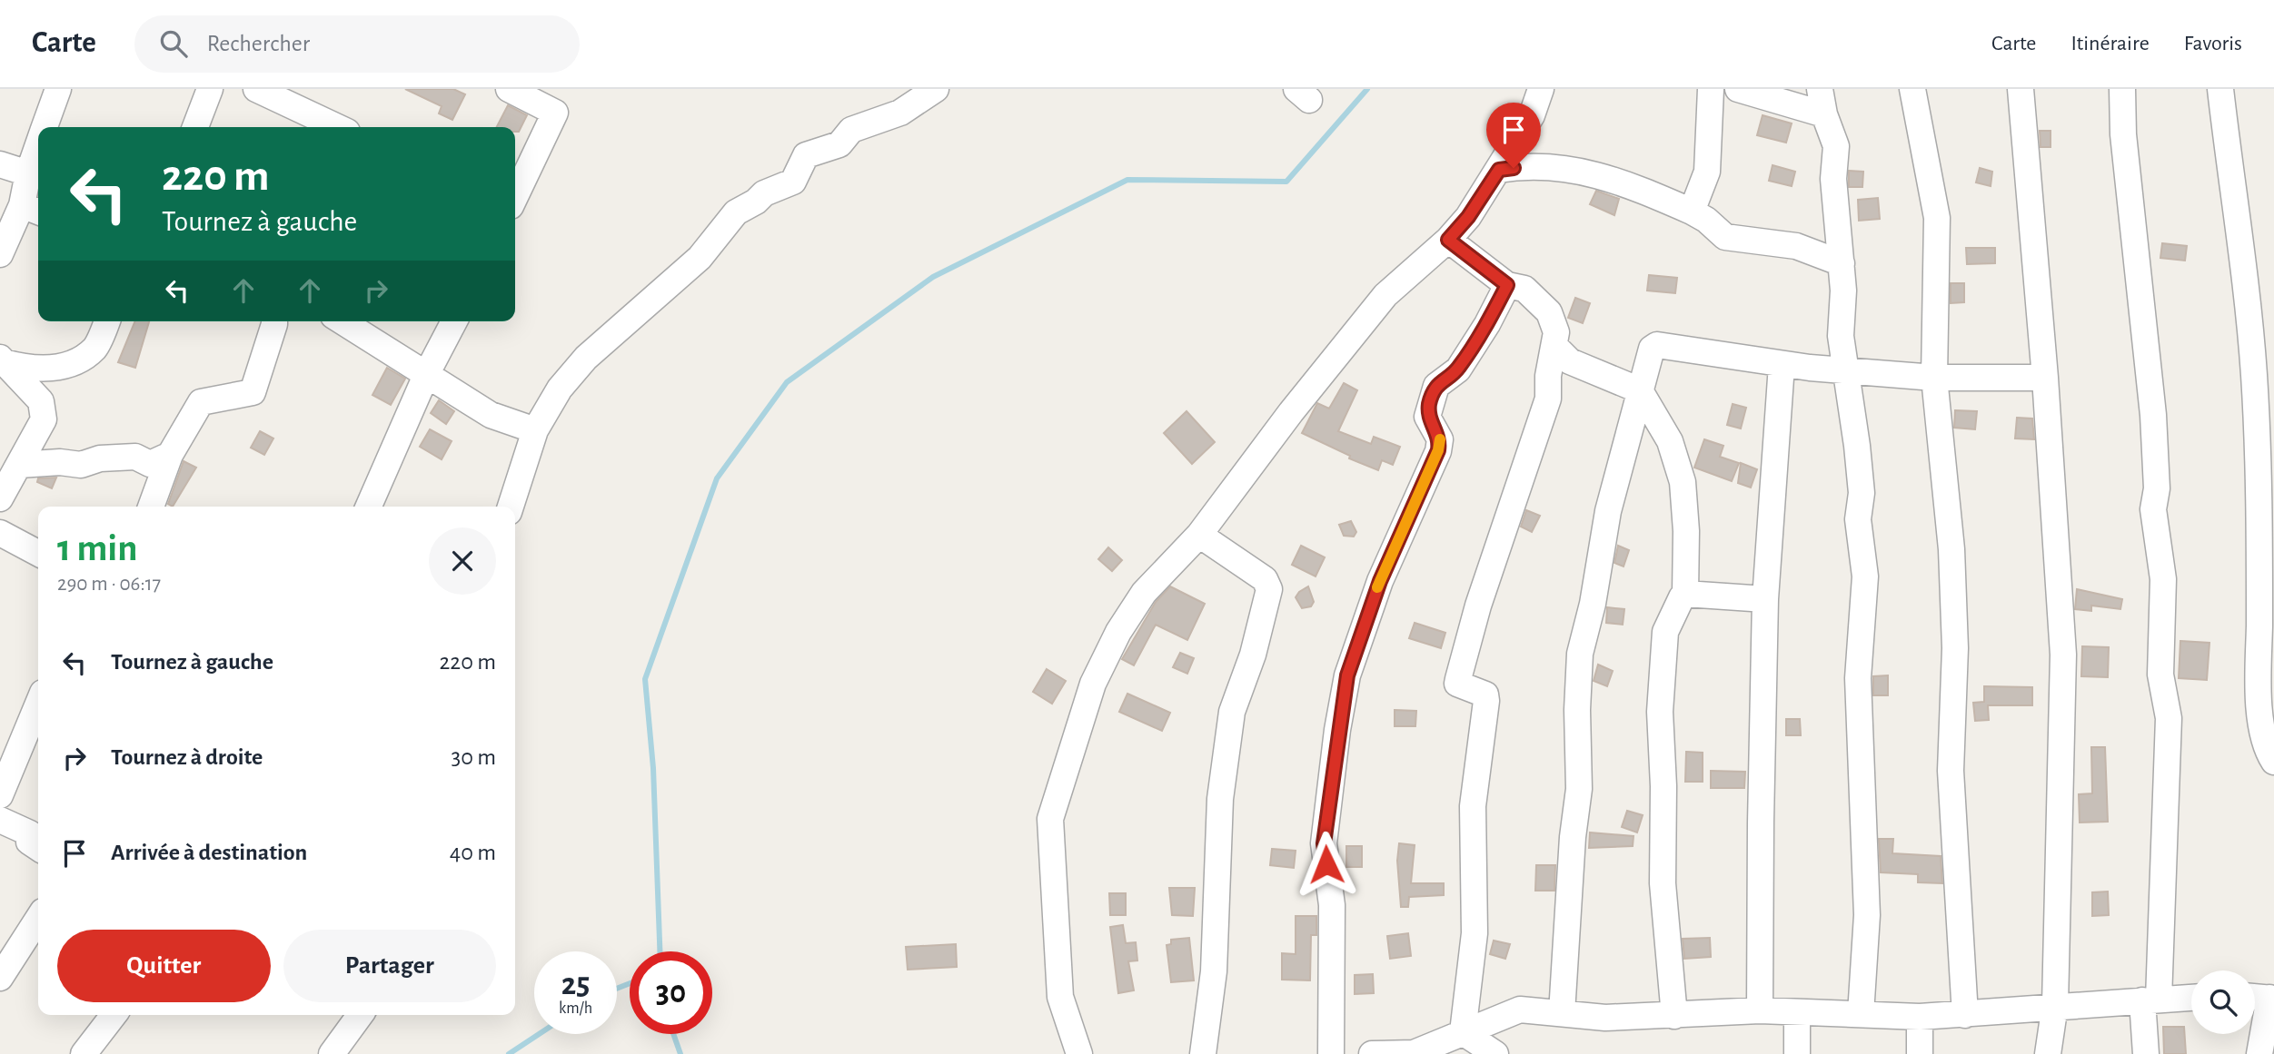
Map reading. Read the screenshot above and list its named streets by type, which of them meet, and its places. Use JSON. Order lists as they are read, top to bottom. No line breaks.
{"page":{"header":"Carte","search":"Rechercher","nav":["Carte","Itinéraire","Favoris"],"turn":["220 m","Tournez à gauche"],"heading":["1 min","290 m · 06:17"],"list":[{"name":"Tournez à gauche","value":"220 m"},{"name":"Tournez à droite","value":"30 m"},{"name":"Arrivée à destination","value":"40 m"}],"buttons":["Quitter","Partager"],"speed":"25 km/h","limit":"30"}}
